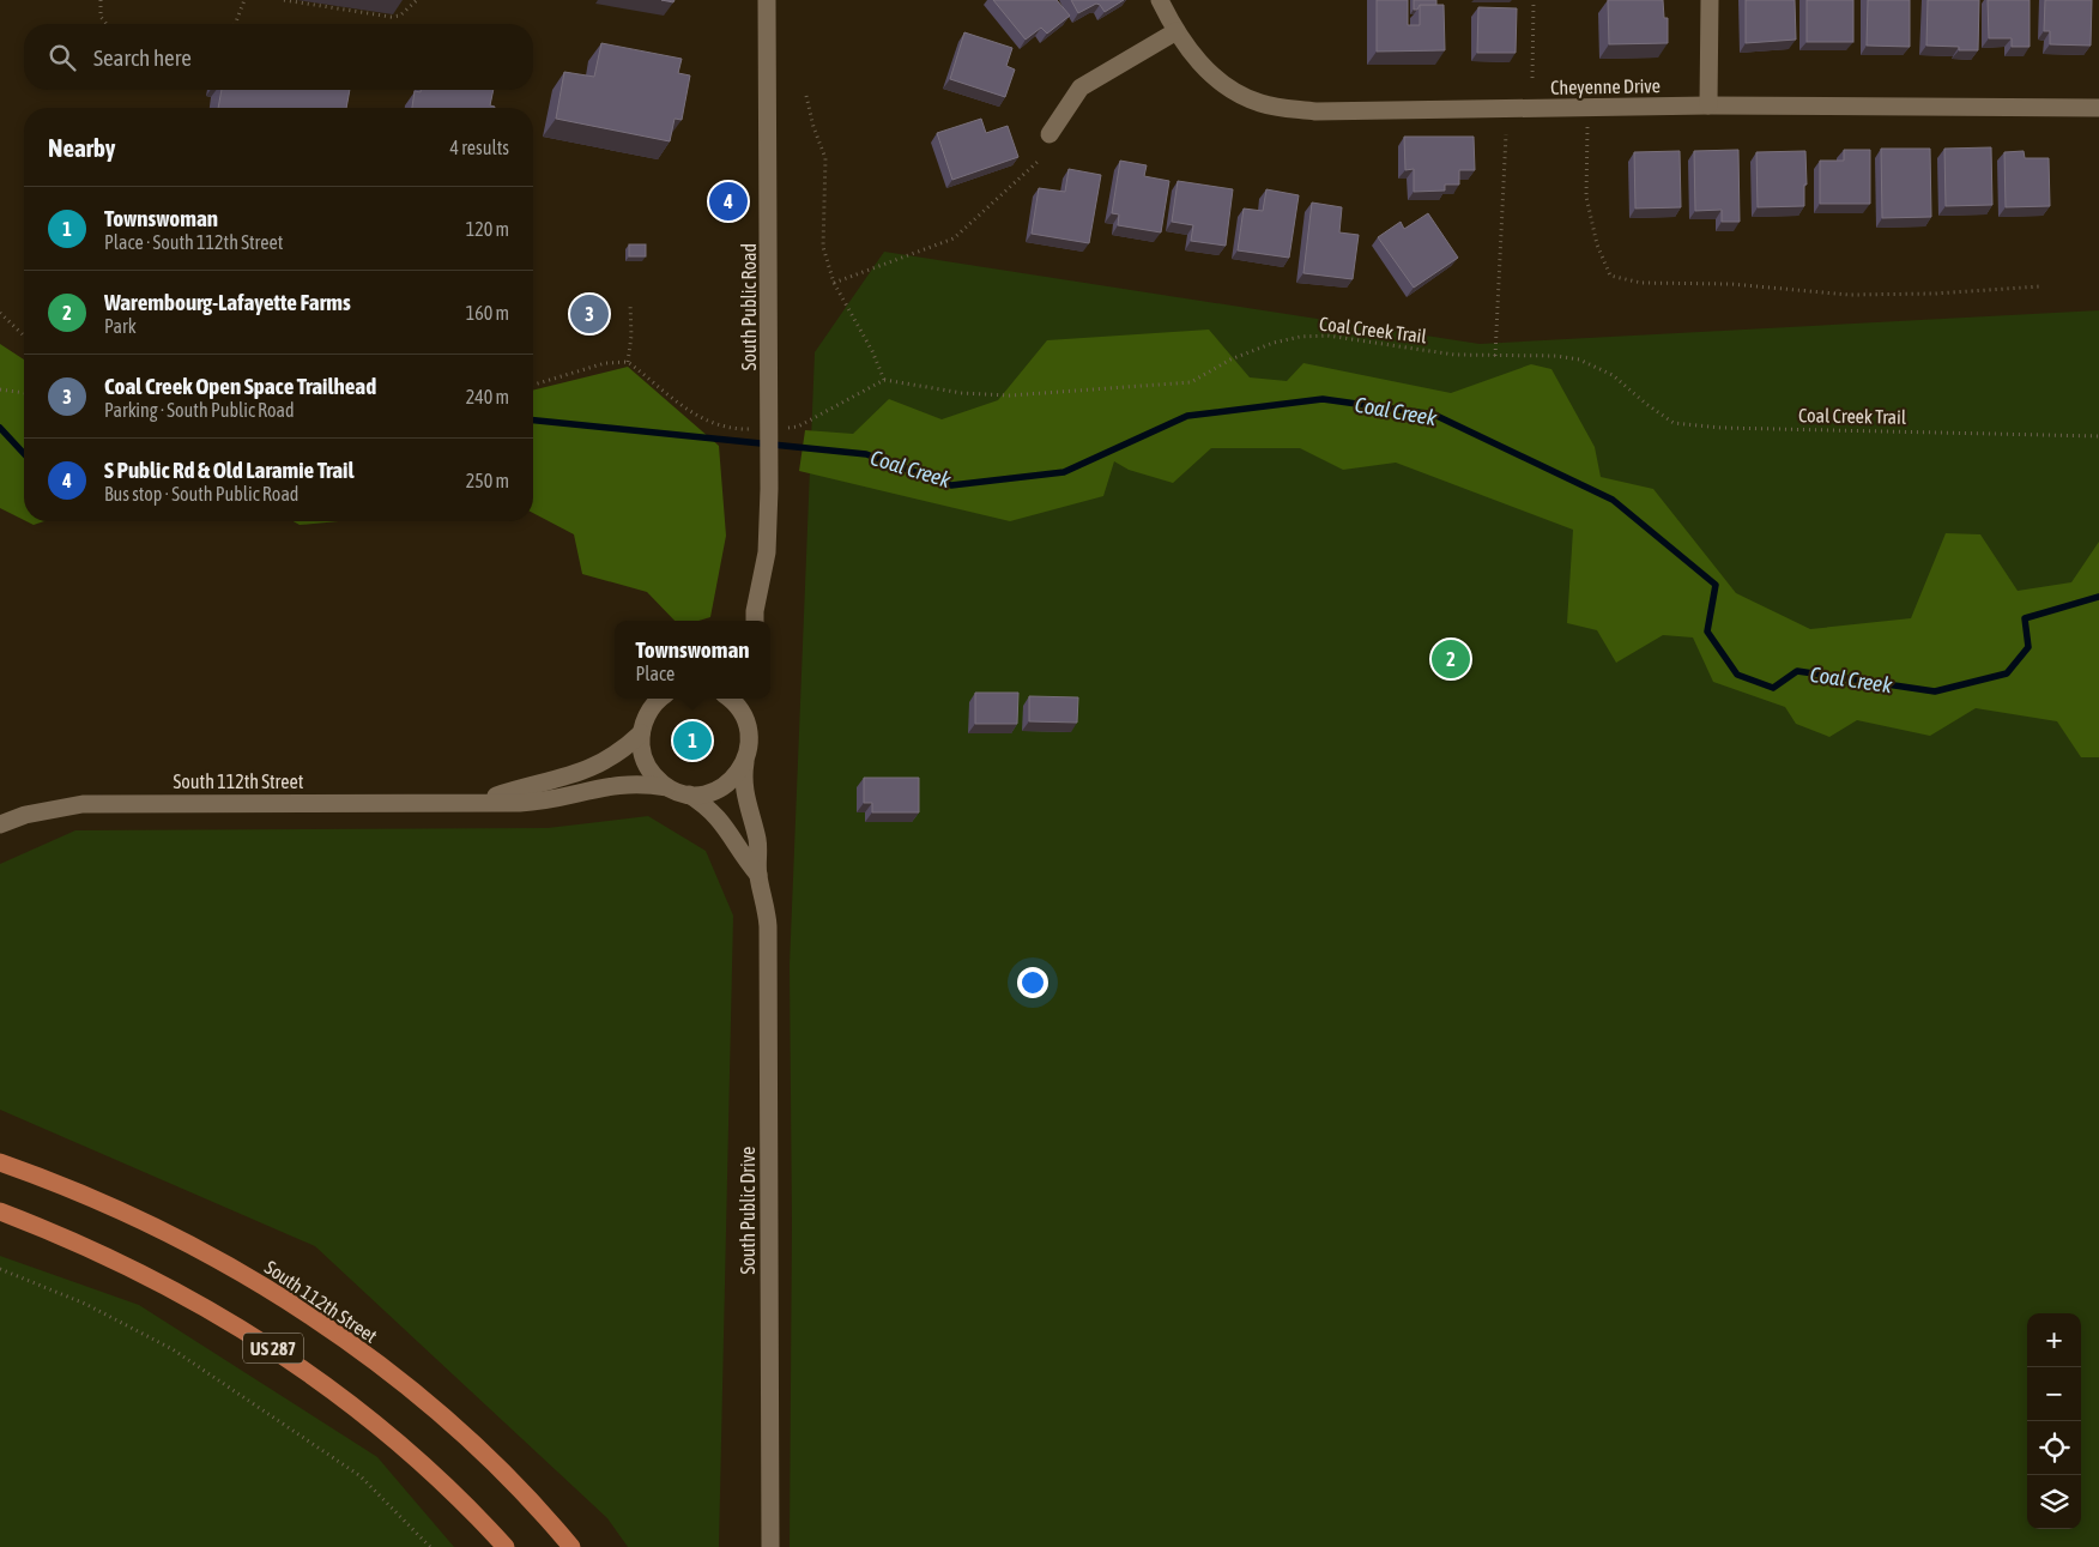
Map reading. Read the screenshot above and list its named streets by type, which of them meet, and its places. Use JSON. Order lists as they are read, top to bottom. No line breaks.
{"streets":{"main road":["South 112th Street","US 287"],"street":["Cheyenne Drive","South Public Road","South Public Drive"],"path":["Coal Creek Trail"]},"water":["Coal Creek"],"page":{"search":"Search here","heading":["Nearby","4 results"],"pins":["4","3","2","1"],"list":[{"mark":"1","name":"Townswoman","note":"Place · South 112th Street","value":"120 m"},{"mark":"2","name":"Warembourg-Lafayette Farms","note":"Park","value":"160 m"},{"mark":"3","name":"Coal Creek Open Space Trailhead","note":"Parking · South Public Road","value":"240 m"},{"mark":"4","name":"S Public Rd & Old Laramie Trail","note":"Bus stop · South Public Road","value":"250 m"}],"popup":["Townswoman","Place"],"map_buttons":["+","−"]}}
